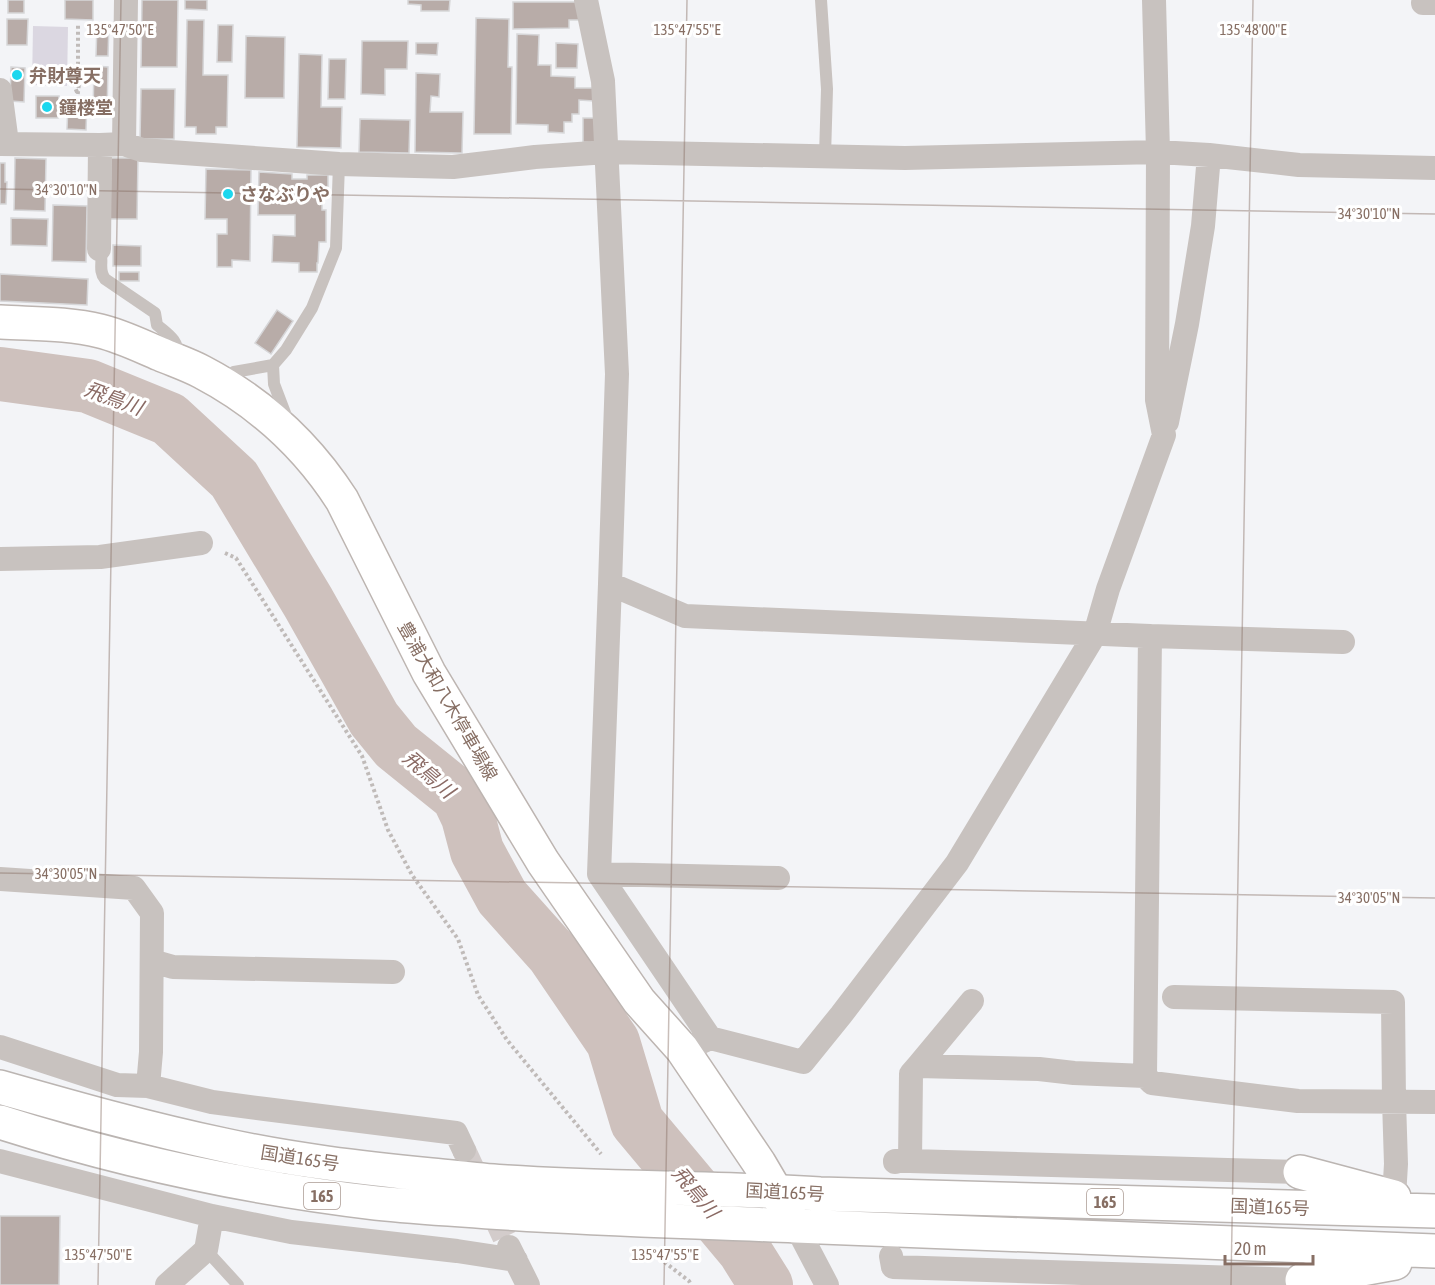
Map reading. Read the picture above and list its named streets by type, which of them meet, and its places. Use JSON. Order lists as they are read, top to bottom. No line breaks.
{"streets":{"main road":["豊浦大和八木停車場線","国道165号","165"]},"crossings":[["豊浦大和八木停車場線","国道165号"]],"water":["飛鳥川"],"places":["弁財尊天","鐘楼堂","さなぶりや"],"scale_bar":"20 m","coordinates":["135°47'50\"E","135°47'55\"E","135°48'00\"E","34°30'10\"N","34°30'05\"N"]}
